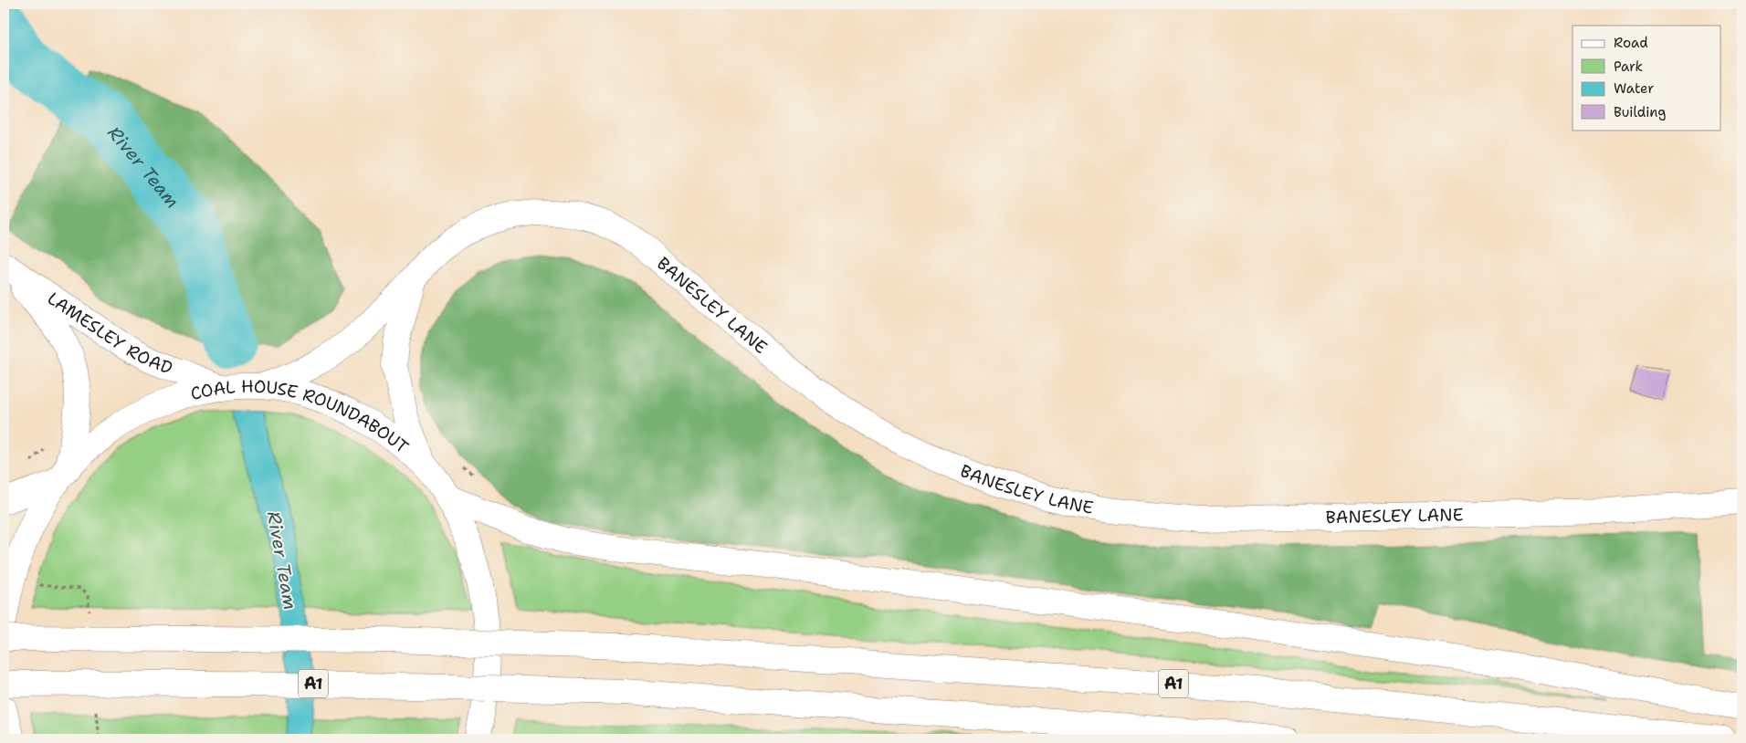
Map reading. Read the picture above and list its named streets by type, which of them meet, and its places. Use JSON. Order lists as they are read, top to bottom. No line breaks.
{"streets":{"main road":["BANESLEY LANE","LAMESLEY ROAD","COAL HOUSE ROUNDABOUT","A1"]},"crossings":[["BANESLEY LANE","COAL HOUSE ROUNDABOUT"],["LAMESLEY ROAD","COAL HOUSE ROUNDABOUT"]],"water":["River Team"],"legend":["Road","Park","Water","Building"]}
